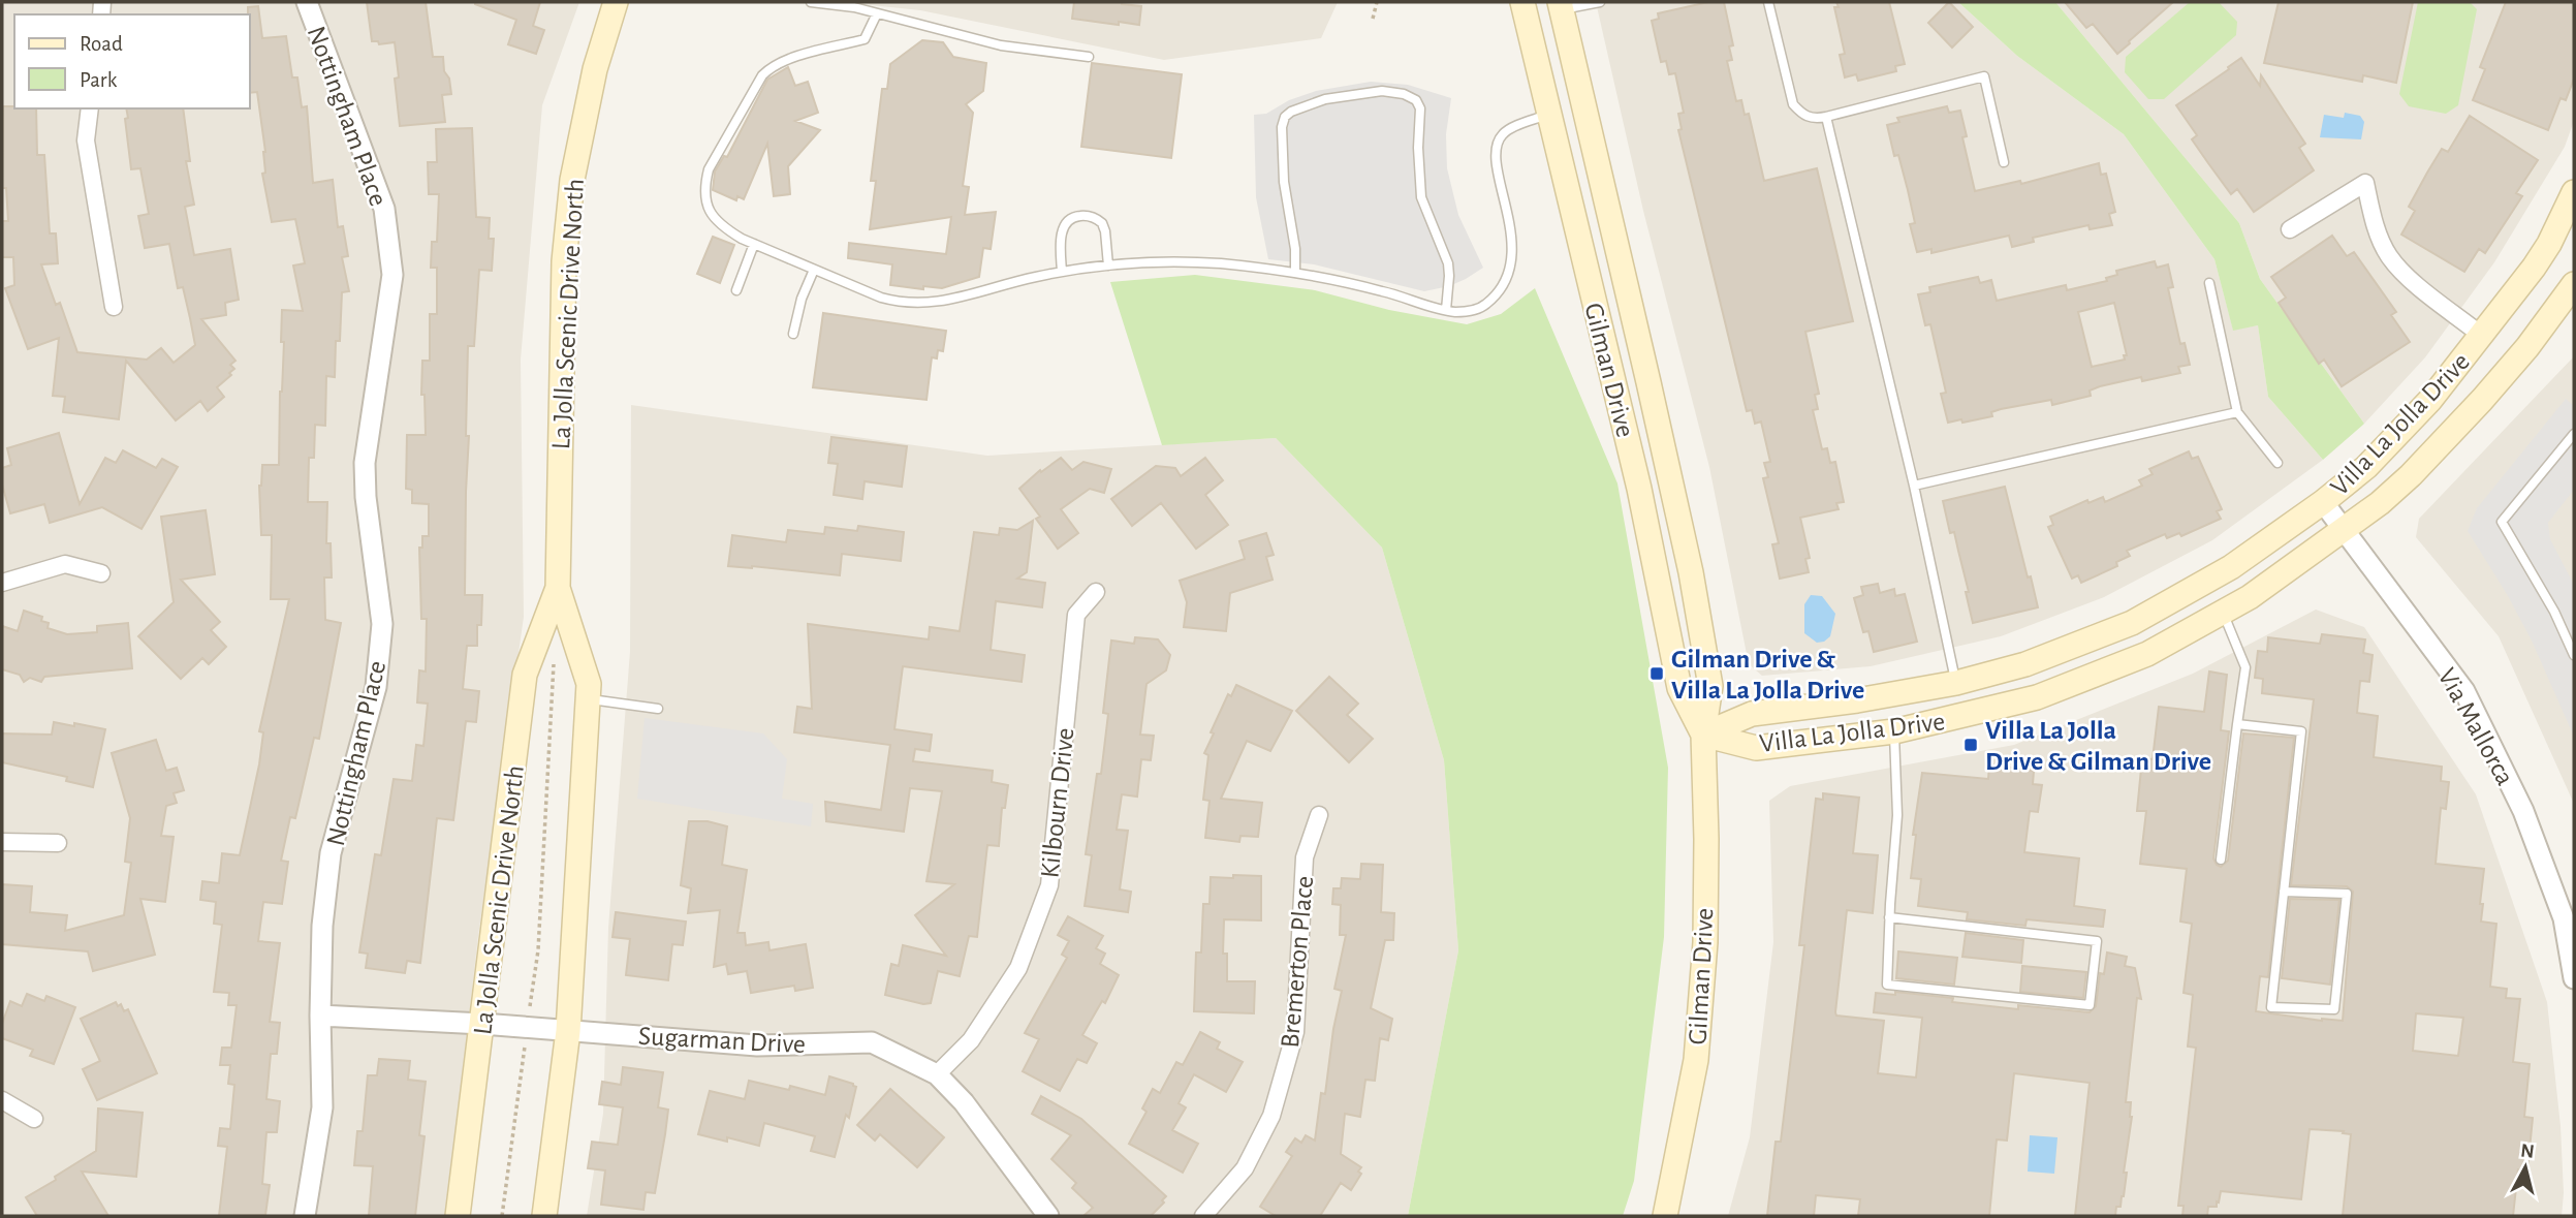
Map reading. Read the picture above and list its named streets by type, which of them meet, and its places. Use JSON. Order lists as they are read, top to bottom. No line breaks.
{"streets":{"main road":["La Jolla Scenic Drive North","Gilman Drive","Villa La Jolla Drive"],"street":["Nottingham Place","Via Mallorca","Kilbourn Drive","Bremerton Place","Sugarman Drive"]},"crossings":[["Nottingham Place","Sugarman Drive"],["La Jolla Scenic Drive North","Sugarman Drive"],["Gilman Drive","Villa La Jolla Drive"],["Villa La Jolla Drive","Via Mallorca"],["Kilbourn Drive","Sugarman Drive"]],"places":{"transit":["Gilman Drive & Villa La Jolla Drive","Villa La Jolla Drive & Gilman Drive"]},"legend":["Road","Park"],"north":"top"}
